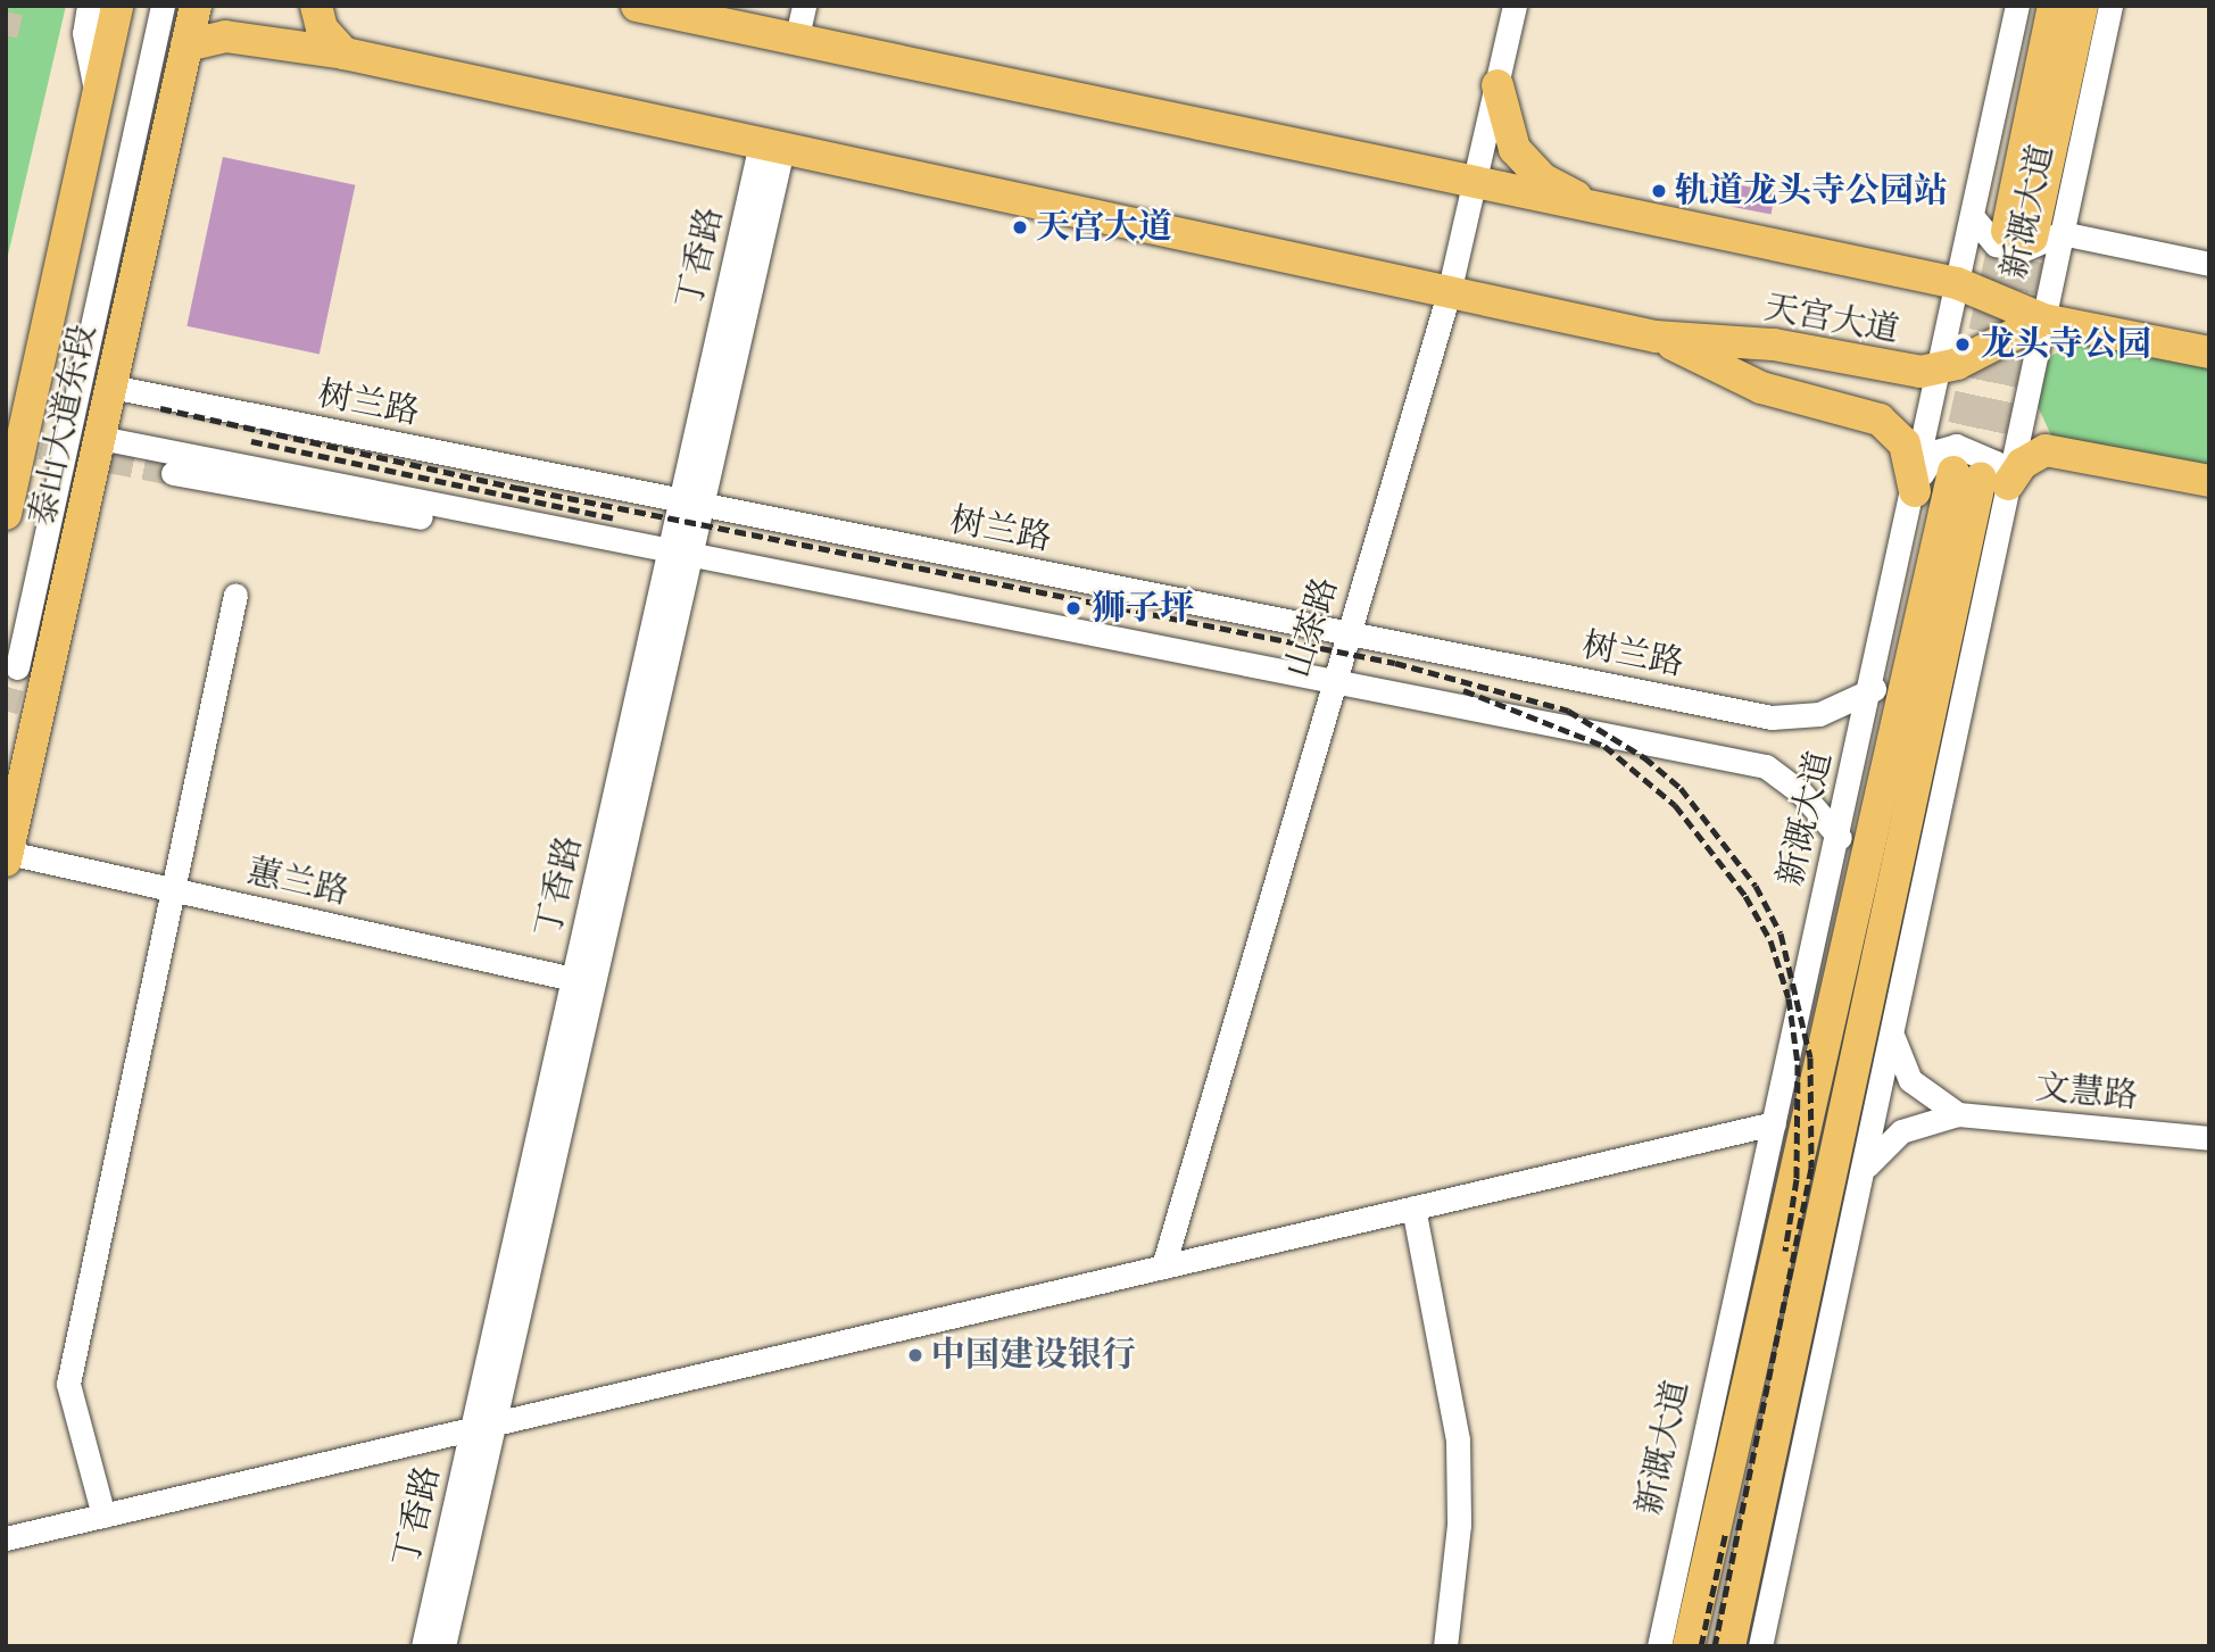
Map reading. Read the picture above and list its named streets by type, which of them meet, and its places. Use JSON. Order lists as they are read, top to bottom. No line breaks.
{"streets":{"main road":["新溉大道","天宫大道","泰山大道东段"],"street":["丁香路","树兰路","山茶路","蕙兰路","文慧路"]},"crossings":[["新溉大道","天宫大道"],["新溉大道","树兰路"],["丁香路","天宫大道"],["丁香路","树兰路"],["丁香路","蕙兰路"],["天宫大道","泰山大道东段"],["天宫大道","山茶路"],["树兰路","泰山大道东段"],["树兰路","山茶路"],["泰山大道东段","蕙兰路"]],"places":["轨道龙头寺公园站","天宫大道","龙头寺公园","狮子坪","中国建设银行"]}
